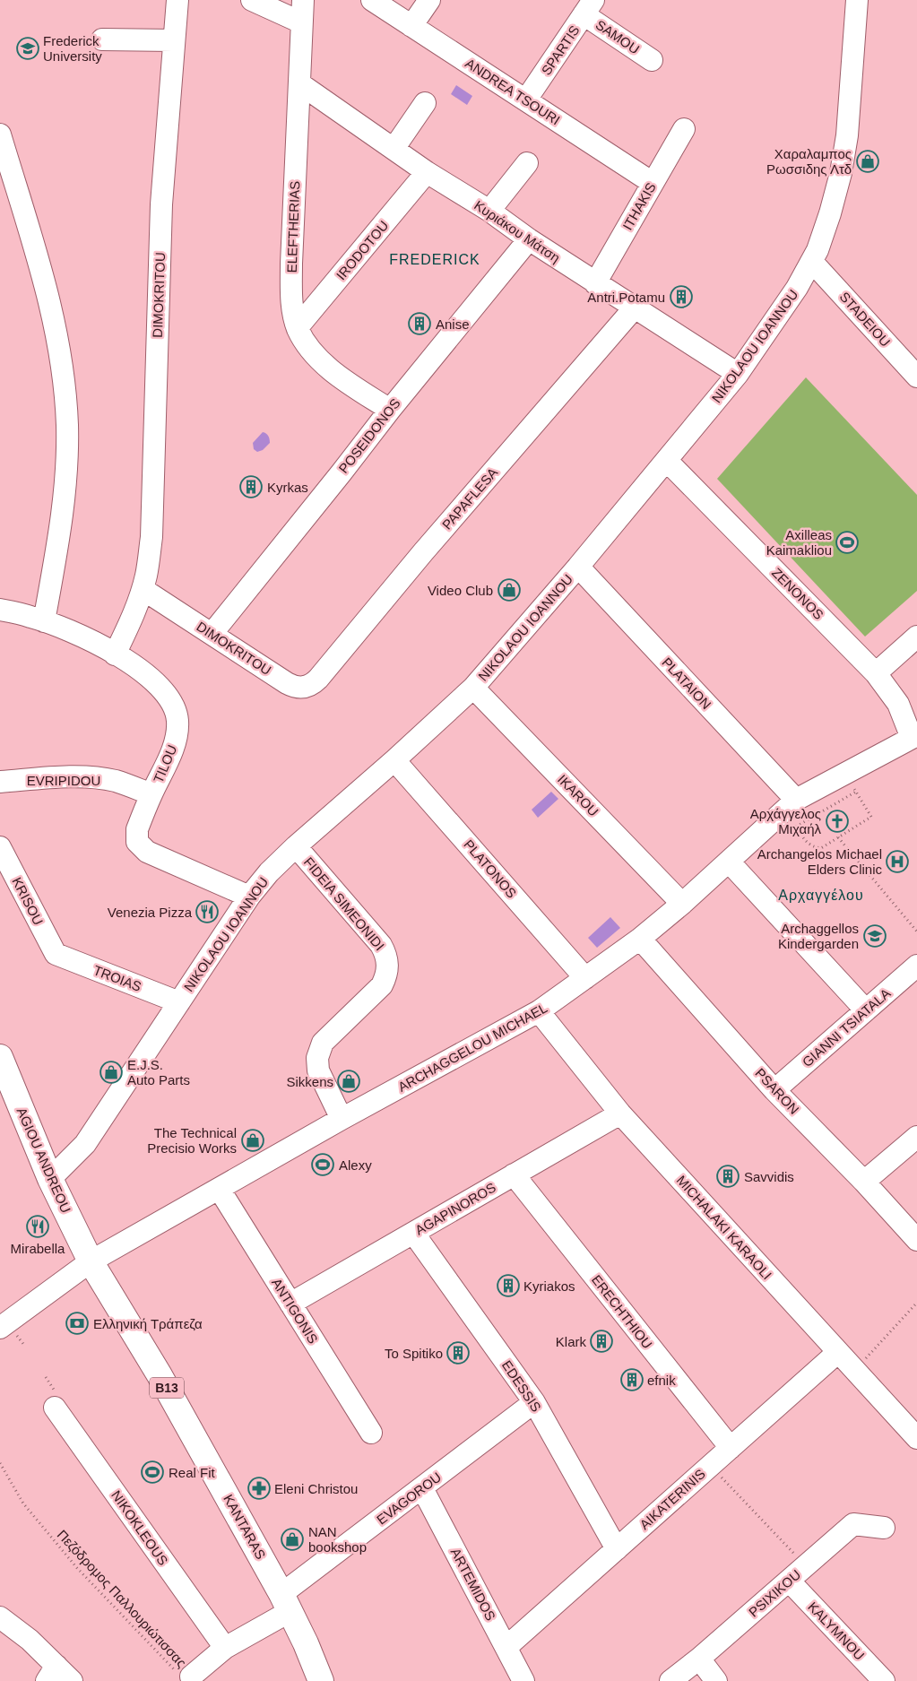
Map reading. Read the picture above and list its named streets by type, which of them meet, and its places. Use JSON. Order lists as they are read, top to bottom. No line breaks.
{"streets":{"main road":["AGIOU ANDREOU","B13","KANTARAS"],"street":["SAMOU","SPARTIS","ANDREA TSOURI","ITHAKIS","ELEFTHERIAS","Κυριάκου Μάτση","IRODOTOU","DIMOKRITOU","STADEIOU","NIKOLAOU IOANNOU","POSEIDONOS","PAPAFLESA","ZENONOS","PLATAION","TILOU","EVRIPIDOU","IKAROU","PLATONOS","KRISOU","FIDEIA SIMEONIDI","TROIAS","GIANNI TSIATALA","ARCHAGGELOU MICHAEL","PSARON","AGAPINOROS","MICHALAKI KARAOLI","ANTIGONIS","ERECHTHIOU","EDESSIS","EVAGOROU","AIKATERINIS","NIKOKLEOUS","ARTEMIDOS","PSIXIKOU","KALYMNOU"],"path":["Πεζόδρομος Παλλουριώτισσας"]},"crossings":[["SAMOU","SPARTIS"],["SPARTIS","ANDREA TSOURI"],["ANDREA TSOURI","ITHAKIS"],["ITHAKIS","Κυριάκου Μάτση"],["ELEFTHERIAS","Κυριάκου Μάτση"],["ELEFTHERIAS","IRODOTOU"],["ELEFTHERIAS","POSEIDONOS"],["Κυριάκου Μάτση","IRODOTOU"],["Κυριάκου Μάτση","NIKOLAOU IOANNOU"],["Κυριάκου Μάτση","POSEIDONOS"],["Κυριάκου Μάτση","PAPAFLESA"],["DIMOKRITOU","POSEIDONOS"],["DIMOKRITOU","PAPAFLESA"],["DIMOKRITOU","TILOU"],["STADEIOU","NIKOLAOU IOANNOU"],["NIKOLAOU IOANNOU","ZENONOS"],["NIKOLAOU IOANNOU","PLATAION"],["NIKOLAOU IOANNOU","TILOU"],["NIKOLAOU IOANNOU","IKAROU"],["NIKOLAOU IOANNOU","PLATONOS"],["NIKOLAOU IOANNOU","FIDEIA SIMEONIDI"],["NIKOLAOU IOANNOU","TROIAS"],["NIKOLAOU IOANNOU","AGIOU ANDREOU"],["ZENONOS","ARCHAGGELOU MICHAEL"],["PLATAION","ARCHAGGELOU MICHAEL"],["TILOU","EVRIPIDOU"],["IKAROU","ARCHAGGELOU MICHAEL"],["PLATONOS","ARCHAGGELOU MICHAEL"],["KRISOU","TROIAS"],["FIDEIA SIMEONIDI","ARCHAGGELOU MICHAEL"],["GIANNI TSIATALA","PSARON"],["ARCHAGGELOU MICHAEL","PSARON"],["ARCHAGGELOU MICHAEL","AGIOU ANDREOU"],["ARCHAGGELOU MICHAEL","MICHALAKI KARAOLI"],["ARCHAGGELOU MICHAEL","ANTIGONIS"],["ARCHAGGELOU MICHAEL","KANTARAS"],["AGIOU ANDREOU","KANTARAS"],["AGAPINOROS","MICHALAKI KARAOLI"],["AGAPINOROS","ANTIGONIS"],["AGAPINOROS","ERECHTHIOU"],["AGAPINOROS","EDESSIS"],["MICHALAKI KARAOLI","AIKATERINIS"],["ERECHTHIOU","AIKATERINIS"],["EDESSIS","EVAGOROU"],["EDESSIS","AIKATERINIS"],["EVAGOROU","KANTARAS"],["EVAGOROU","NIKOKLEOUS"],["EVAGOROU","ARTEMIDOS"],["EVAGOROU","Πεζόδρομος Παλλουριώτισσας"],["AIKATERINIS","ARTEMIDOS"],["PSIXIKOU","KALYMNOU"]],"districts":["FREDERICK","Αρχαγγέλου"],"places":{"school or university":["Frederick University","Archaggellos Kindergarden"],"shop":["Χαραλαμπος Ρωσσιδης Λτδ","Video Club","E.J.S. Auto Parts","Sikkens","The Technical Precisio Works","NAN bookshop"],"building":["Antri.Potamu","Anise","Kyrkas","Savvidis","Kyriakos","Klark","To Spitiko","efnik"],"sports":["Axilleas Kaimakliou","Alexy","Real Fit"],"church":["Αρχάγγελος Μιχαήλ"],"hospital":["Archangelos Michael Elders Clinic"],"restaurant":["Venezia Pizza","Mirabella"],"bank":["Ελληνική Τράπεζα"],"pharmacy":["Eleni Christou"]}}
